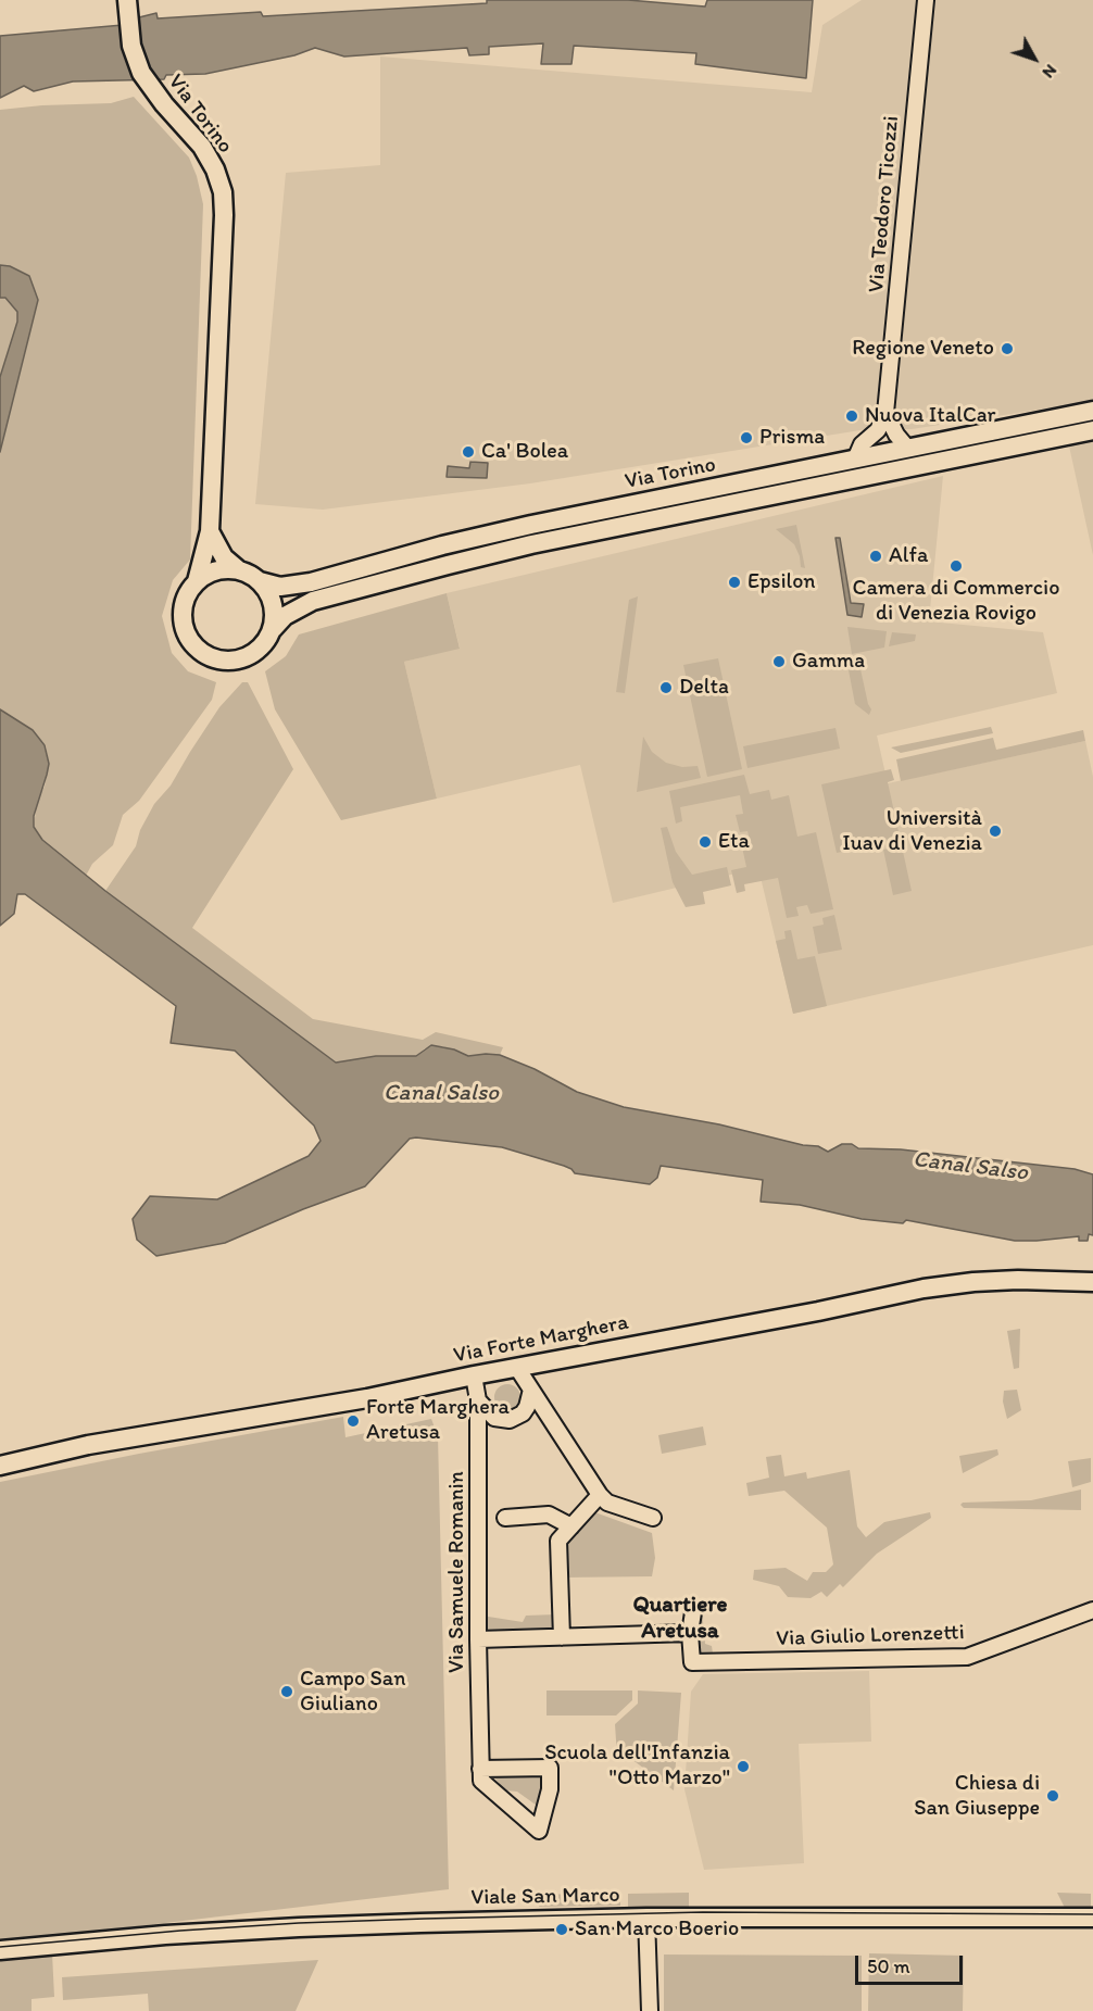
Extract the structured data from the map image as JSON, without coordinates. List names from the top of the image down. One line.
{"streets":{"street":["Via Torino","Via Teodoro Ticozzi","Via Forte Marghera","Via Samuele Romanin","Via Giulio Lorenzetti","Viale San Marco"]},"crossings":[["Via Torino","Via Teodoro Ticozzi"],["Via Forte Marghera","Via Samuele Romanin"]],"districts":["Quartiere Aretusa"],"water":["Canal Salso"],"places":["Regione Veneto","Nuova ItalCar","Prisma","Ca' Bolea","Alfa","Camera di Commercio di Venezia Rovigo","Epsilon","Gamma","Delta","Università Iuav di Venezia","Eta","Forte Marghera Aretusa","Campo San Giuliano","Scuola dell'Infanzia \"Otto Marzo\"","Chiesa di San Giuseppe","San Marco Boerio"],"scale_bar":"50 m","north":"bottom right"}
